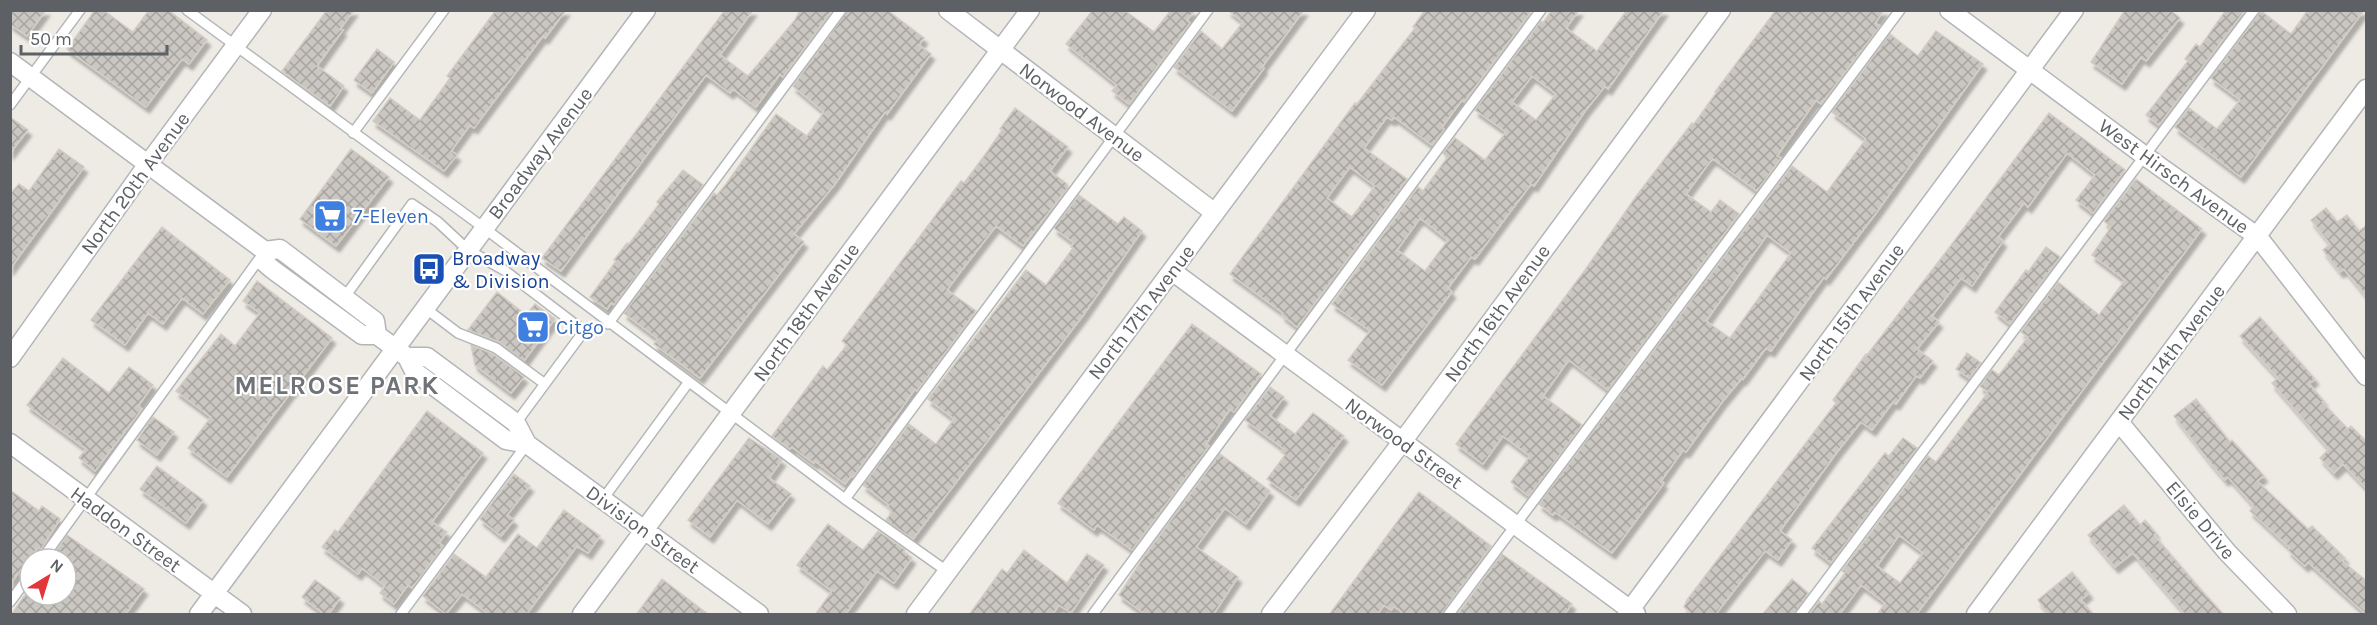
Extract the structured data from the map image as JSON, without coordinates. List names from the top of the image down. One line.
{"streets":{"street":["Norwood Avenue","Broadway Avenue","West Hirsch Avenue","North 20th Avenue","North 18th Avenue","North 17th Avenue","North 15th Avenue","North 16th Avenue","North 14th Avenue","Norwood Street","Elsie Drive","Haddon Street","Division Street"]},"crossings":[["Norwood Avenue","North 18th Avenue"],["Norwood Avenue","North 17th Avenue"],["Broadway Avenue","Haddon Street"],["Broadway Avenue","Division Street"],["West Hirsch Avenue","North 15th Avenue"],["West Hirsch Avenue","North 14th Avenue"],["North 20th Avenue","Division Street"],["North 18th Avenue","Division Street"],["North 17th Avenue","Norwood Street"],["North 15th Avenue","Norwood Street"],["North 16th Avenue","Norwood Street"],["North 14th Avenue","Elsie Drive"]],"districts":["MELROSE PARK"],"places":{"supermarket":["7-Eleven","Citgo"],"bus stop":["Broadway & Division"]},"scale_bar":"50 m","north":"top right"}
